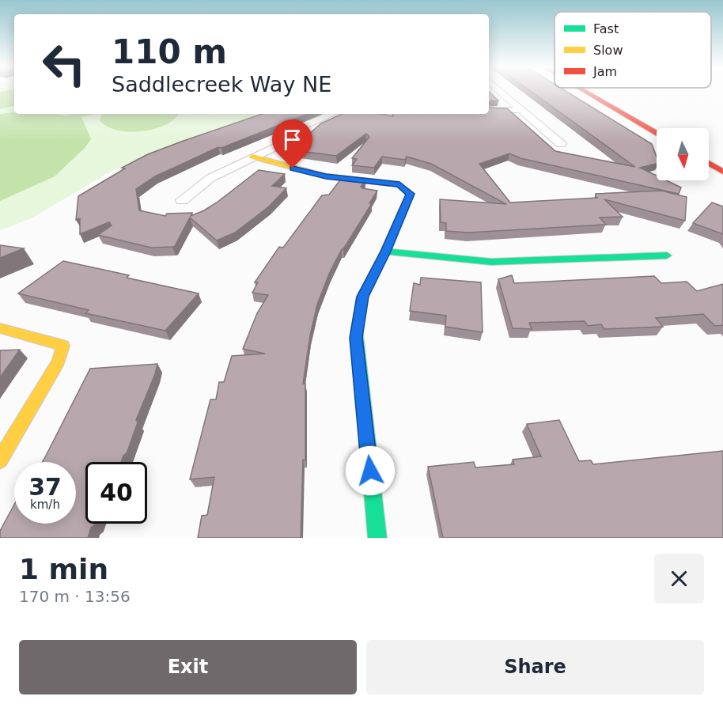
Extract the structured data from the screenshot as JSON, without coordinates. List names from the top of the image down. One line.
{"legend":["Fast","Slow","Jam"],"north":"bottom","page":{"turn":["110 m","Saddlecreek Way NE"],"speed":"37 km/h","limit":"40","heading":["1 min","170 m · 13:56"],"buttons":["Exit","Share"]}}
